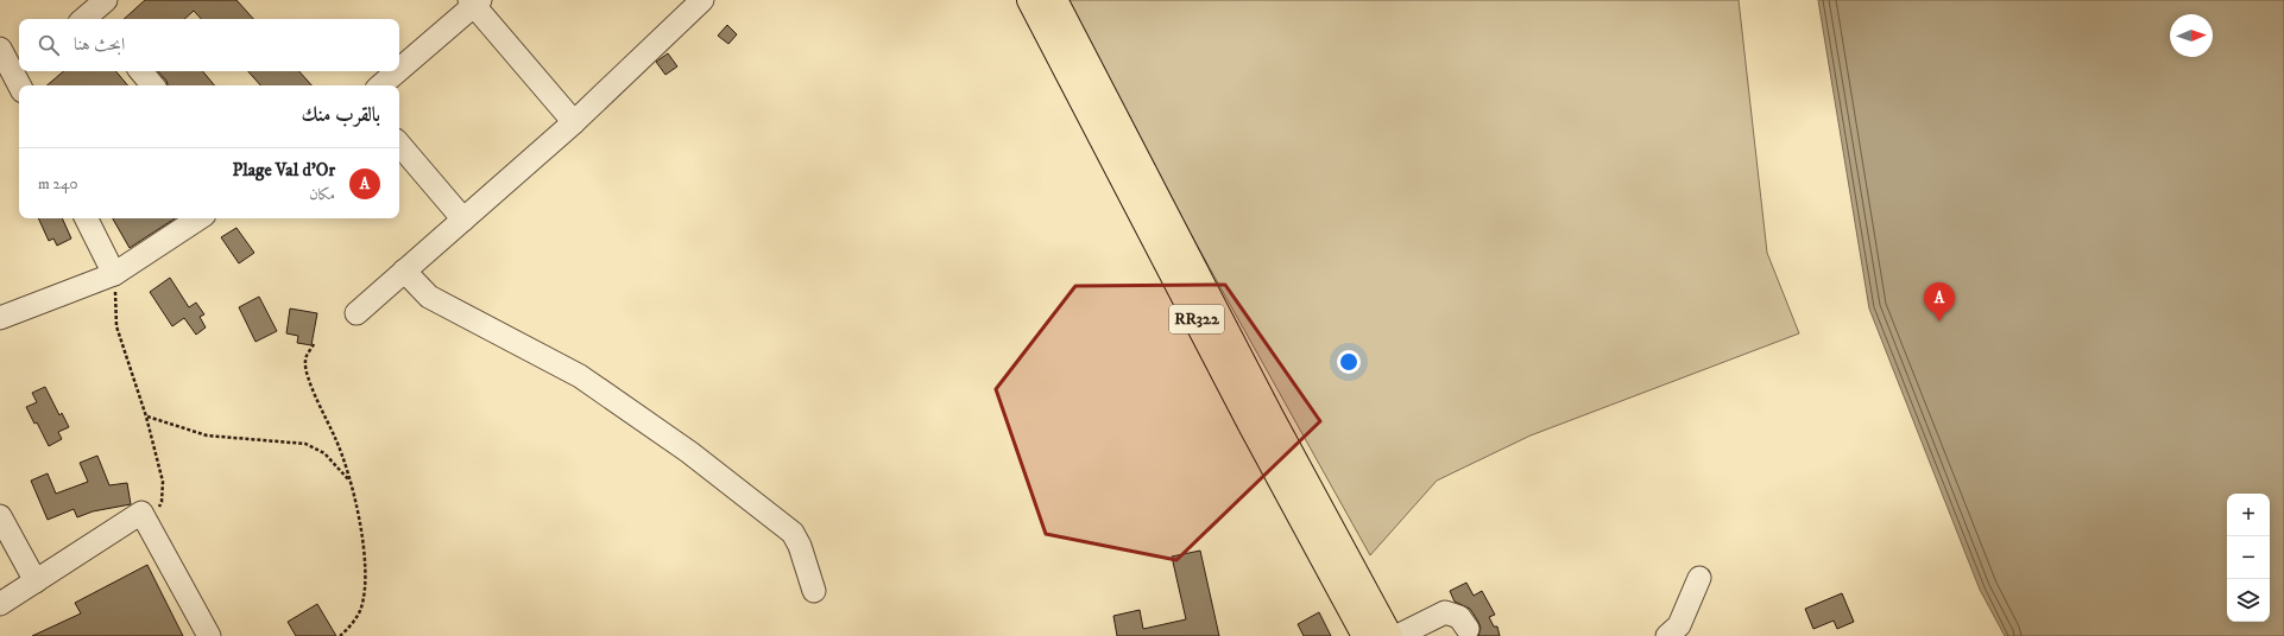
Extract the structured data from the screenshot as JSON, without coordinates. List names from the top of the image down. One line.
{"streets":{"main road":["RR322"]},"north":"right","page":{"search":"ابحث هنا","heading":"بالقرب منك","list":[{"mark":"A","name":"Plage Val d'Or","note":"مكان","value":"240 m"}],"pins":"A","map_buttons":["+","−"]}}
